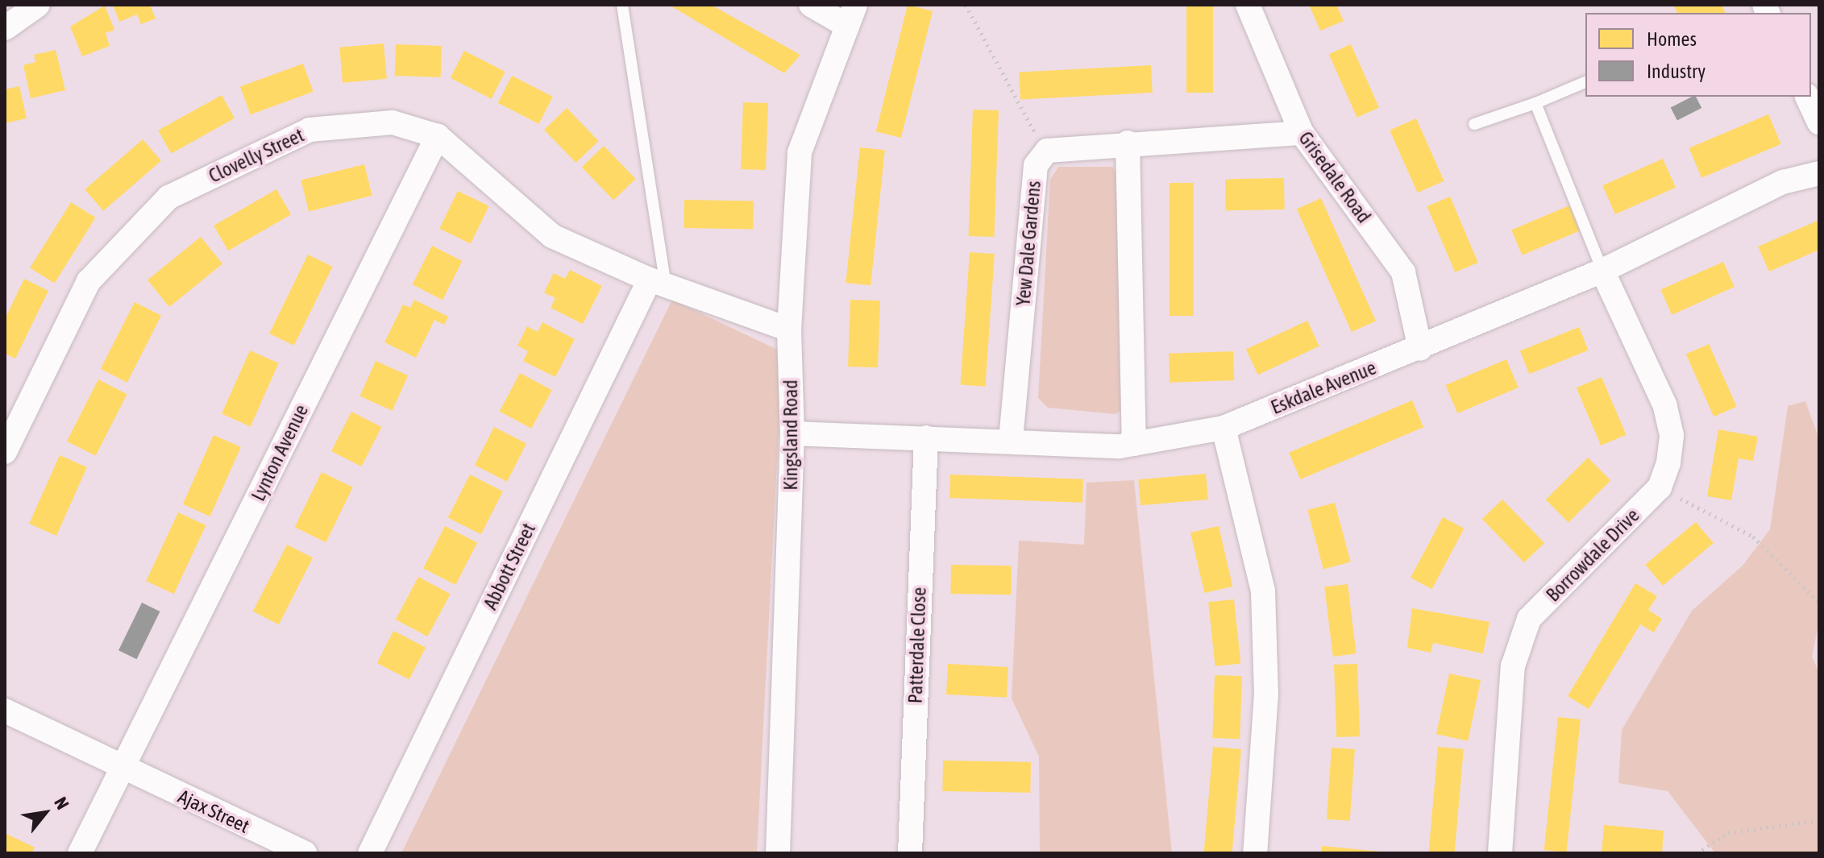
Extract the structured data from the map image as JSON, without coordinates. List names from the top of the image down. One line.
{"streets":{"street":["Clovelly Street","Grisedale Road","Yew Dale Gardens","Eskdale Avenue","Kingsland Road","Lynton Avenue","Borrowdale Drive","Abbott Street","Patterdale Close","Ajax Street"]},"crossings":[["Clovelly Street","Kingsland Road"],["Clovelly Street","Lynton Avenue"],["Clovelly Street","Abbott Street"],["Grisedale Road","Eskdale Avenue"],["Yew Dale Gardens","Eskdale Avenue"],["Eskdale Avenue","Kingsland Road"],["Eskdale Avenue","Patterdale Close"],["Lynton Avenue","Ajax Street"]],"legend":["Homes","Industry"],"north":"top right"}
